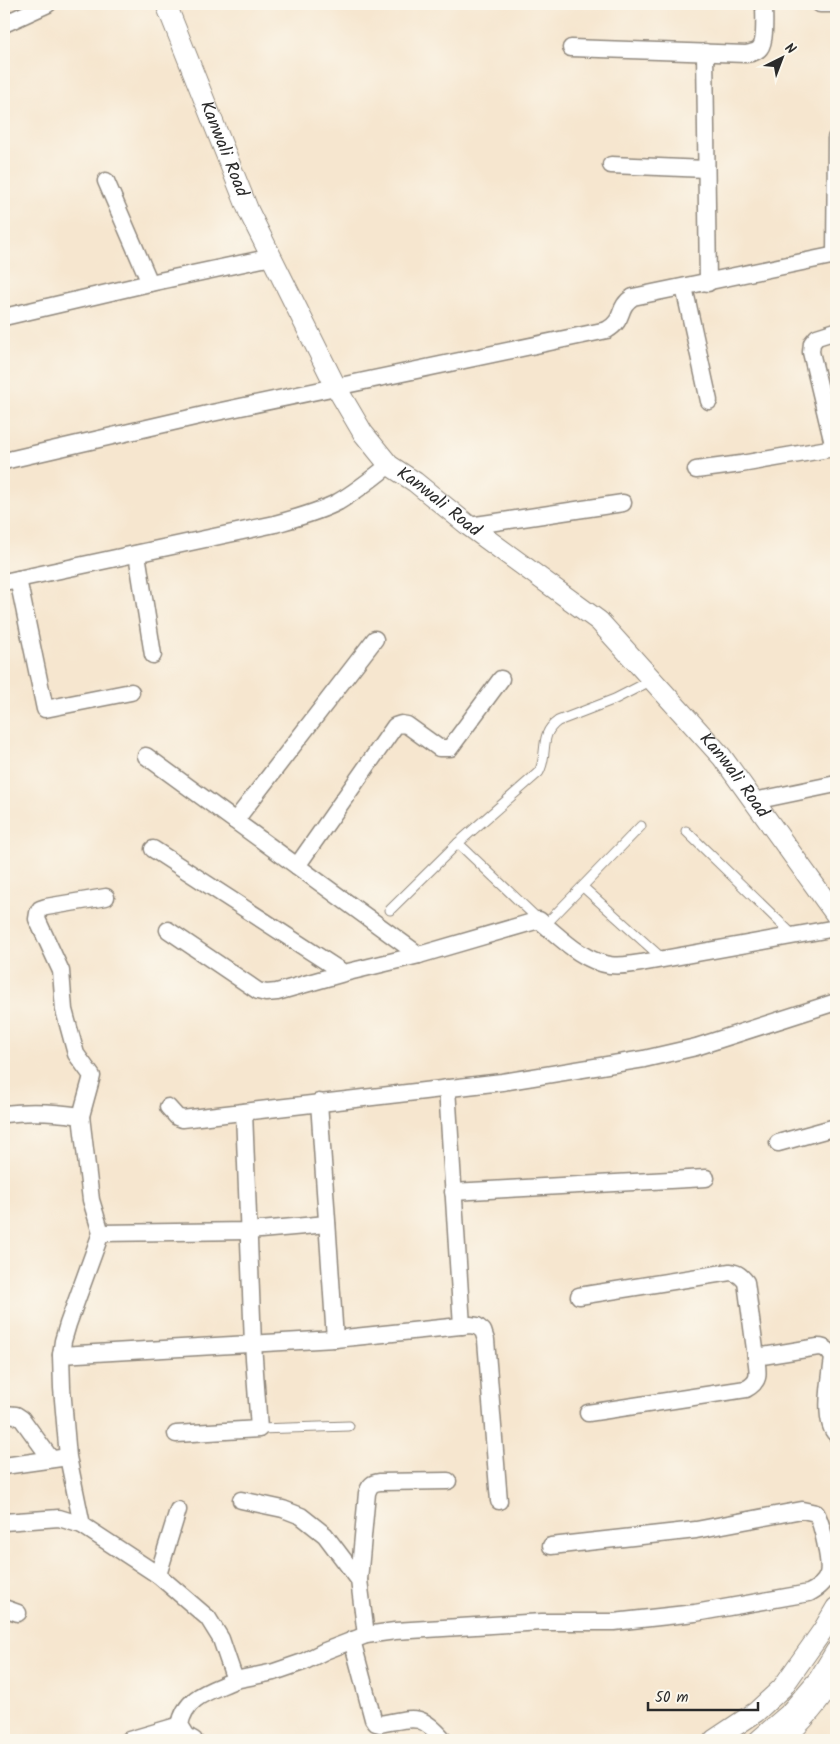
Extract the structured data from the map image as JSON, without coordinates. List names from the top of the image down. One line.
{"streets":{"street":["Kanwali Road"]},"scale_bar":"50 m","north":"top right"}
